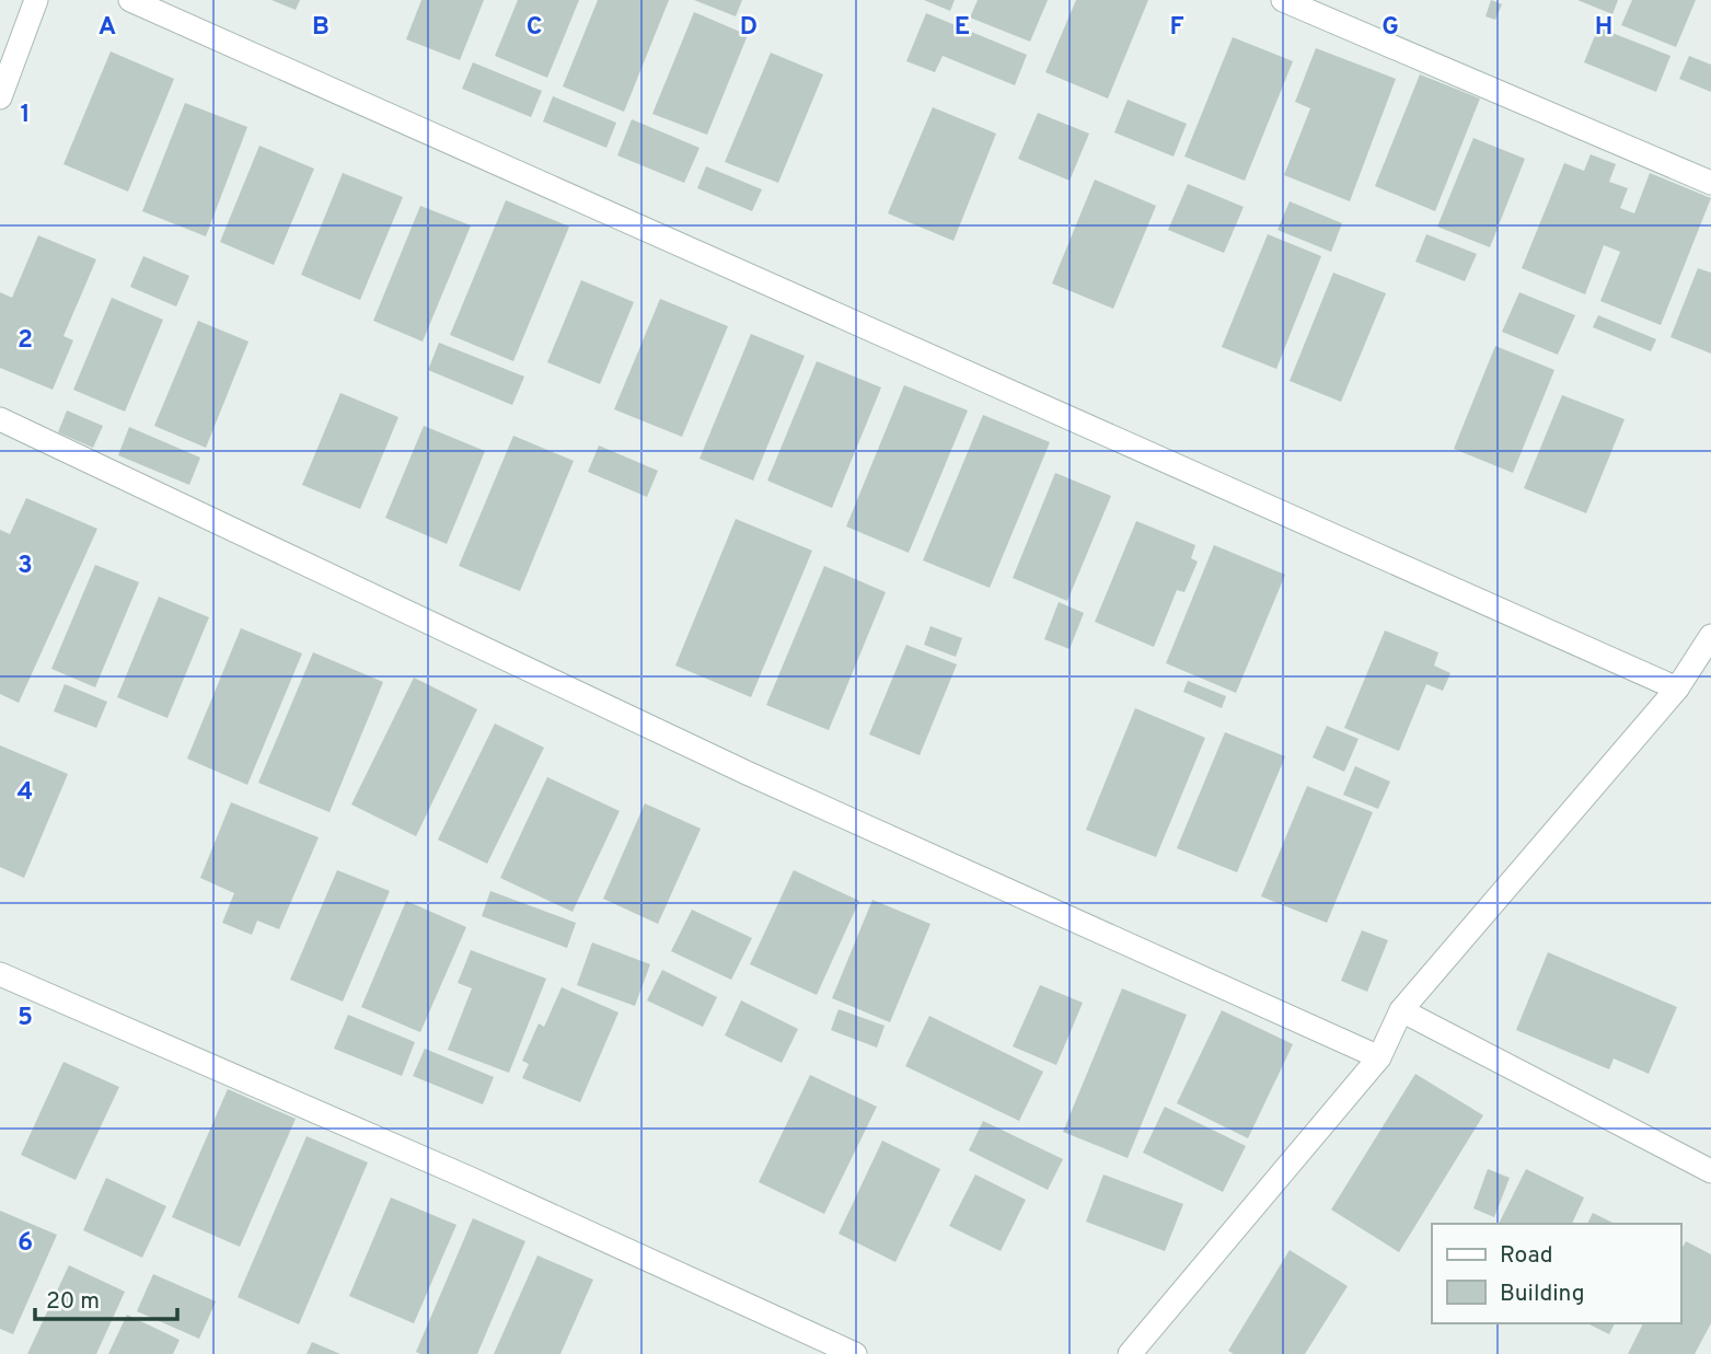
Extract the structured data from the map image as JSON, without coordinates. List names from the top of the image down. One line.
{"legend":["Road","Building"],"scale_bar":"20 m","grid":{"columns":["A","B","C","D","E","F","G","H"],"rows":["1","2","3","4","5","6"]}}
